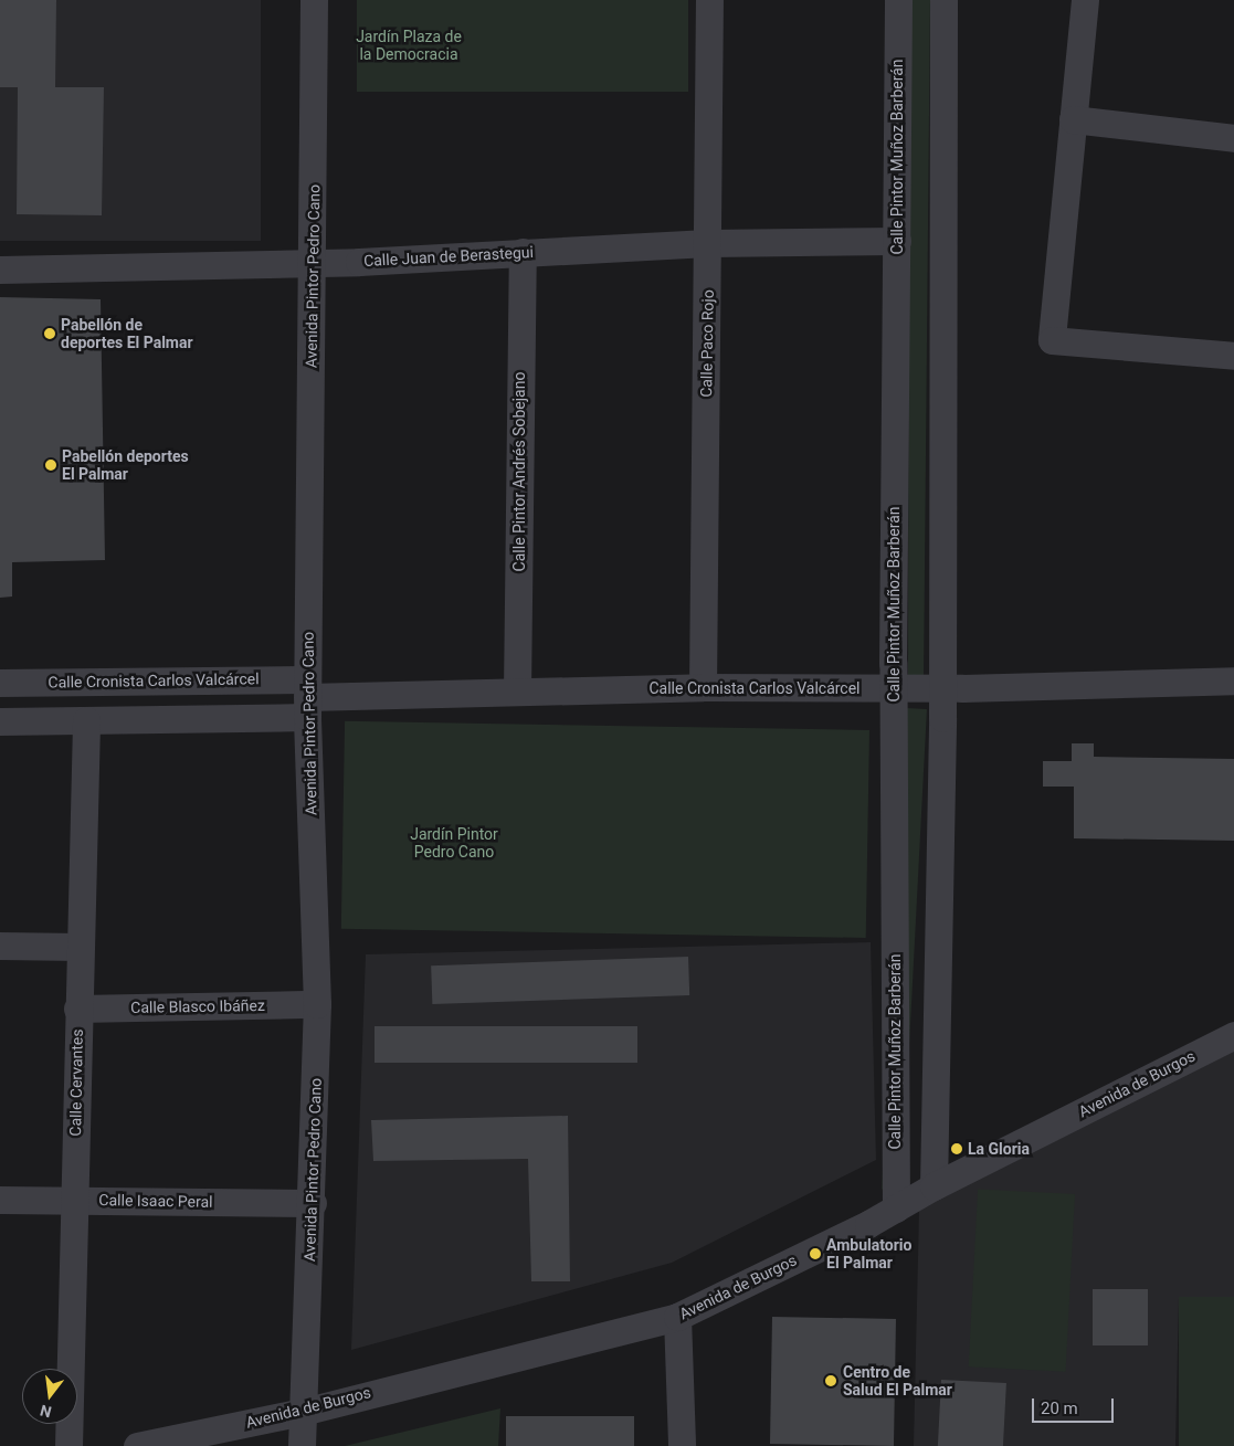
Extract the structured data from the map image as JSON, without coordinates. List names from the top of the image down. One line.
{"streets":{"street":["Calle Pintor Muñoz Barberán","Calle Juan de Berastegui","Avenida Pintor Pedro Cano","Calle Paco Rojo","Calle Pintor Andrés Sobejano","Calle Cronista Carlos Valcárcel","Calle Blasco Ibáñez","Calle Cervantes","Avenida de Burgos","Calle Isaac Peral"]},"crossings":[["Calle Pintor Muñoz Barberán","Calle Juan de Berastegui"],["Calle Pintor Muñoz Barberán","Calle Cronista Carlos Valcárcel"],["Calle Pintor Muñoz Barberán","Avenida de Burgos"],["Calle Juan de Berastegui","Avenida Pintor Pedro Cano"],["Calle Juan de Berastegui","Calle Paco Rojo"],["Calle Juan de Berastegui","Calle Pintor Andrés Sobejano"],["Avenida Pintor Pedro Cano","Calle Cronista Carlos Valcárcel"],["Avenida Pintor Pedro Cano","Calle Blasco Ibáñez"],["Avenida Pintor Pedro Cano","Avenida de Burgos"],["Avenida Pintor Pedro Cano","Calle Isaac Peral"],["Calle Paco Rojo","Calle Cronista Carlos Valcárcel"],["Calle Pintor Andrés Sobejano","Calle Cronista Carlos Valcárcel"],["Calle Cronista Carlos Valcárcel","Calle Cervantes"],["Calle Blasco Ibáñez","Calle Cervantes"],["Calle Cervantes","Calle Isaac Peral"]],"parks":["Jardín Plaza de la Democracia","Jardín Pintor Pedro Cano"],"places":["Pabellón de deportes El Palmar","Pabellón deportes El Palmar","La Gloria","Ambulatorio El Palmar","Centro de Salud El Palmar"],"scale_bar":"20 m","north":"bottom"}
